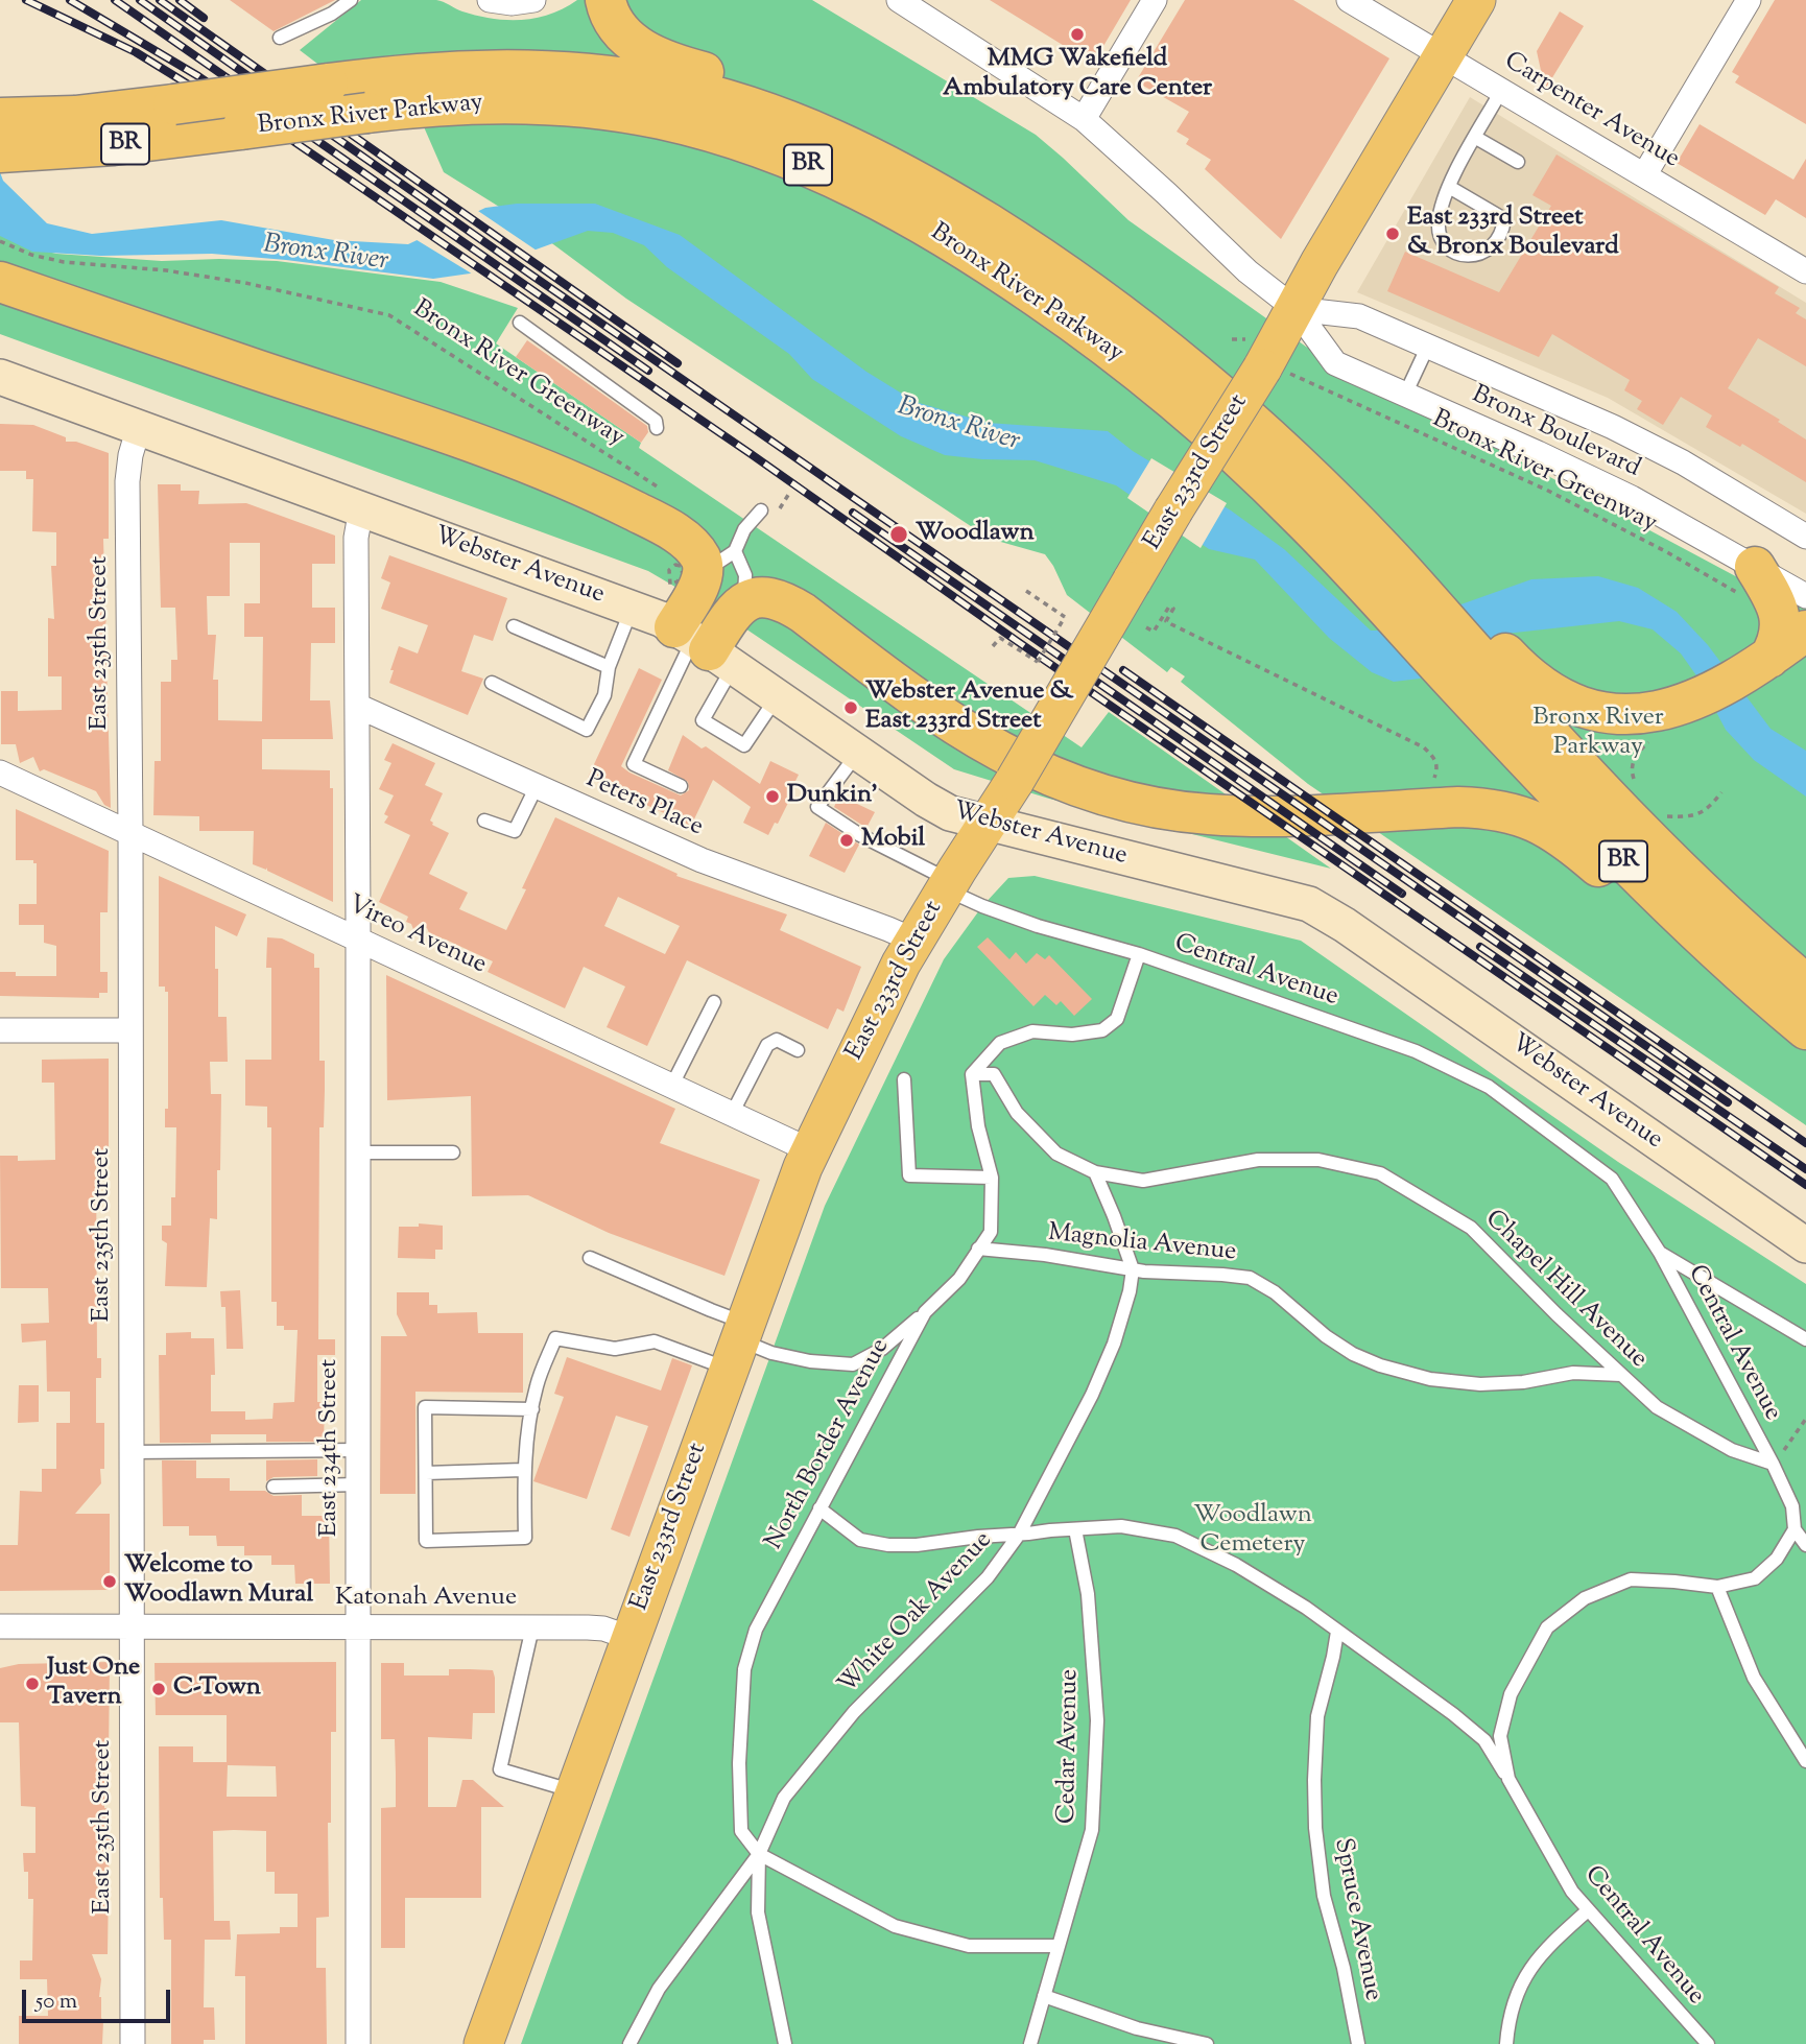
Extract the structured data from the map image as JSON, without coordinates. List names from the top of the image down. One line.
{"streets":{"highway":["Bronx River Parkway","BR"],"main road":["East 233rd Street","Webster Avenue"],"street":["Carpenter Avenue","Bronx Boulevard","East 235th Street","Peters Place","Vireo Avenue","East 234th Street","Katonah Avenue"],"lane":["Central Avenue","Magnolia Avenue","Chapel Hill Avenue","North Border Avenue","White Oak Avenue","Cedar Avenue","Spruce Avenue"],"path":["Bronx River Greenway"]},"crossings":[["Carpenter Avenue","East 233rd Street"],["Bronx River Greenway","Bronx Boulevard"],["Bronx River Greenway","East 233rd Street"],["Bronx Boulevard","East 233rd Street"],["East 233rd Street","Webster Avenue"],["East 233rd Street","Peters Place"],["East 233rd Street","Vireo Avenue"],["East 233rd Street","Central Avenue"],["East 233rd Street","Katonah Avenue"],["Webster Avenue","East 235th Street"],["Webster Avenue","Central Avenue"],["Webster Avenue","East 234th Street"],["East 235th Street","Vireo Avenue"],["East 235th Street","Katonah Avenue"],["Peters Place","East 234th Street"],["Vireo Avenue","East 234th Street"],["Central Avenue","Chapel Hill Avenue"],["Magnolia Avenue","Chapel Hill Avenue"],["Magnolia Avenue","North Border Avenue"],["Magnolia Avenue","White Oak Avenue"],["Chapel Hill Avenue","North Border Avenue"],["North Border Avenue","White Oak Avenue"],["East 234th Street","Katonah Avenue"]],"water":["Bronx River"],"parks":["Bronx River Parkway","Woodlawn Cemetery"],"places":["MMG Wakefield Ambulatory Care Center","East 233rd Street & Bronx Boulevard","Woodlawn","Webster Avenue & East 233rd Street","Dunkin'","Mobil","Welcome to Woodlawn Mural","Just One Tavern","C-Town"],"scale_bar":"50 m"}
